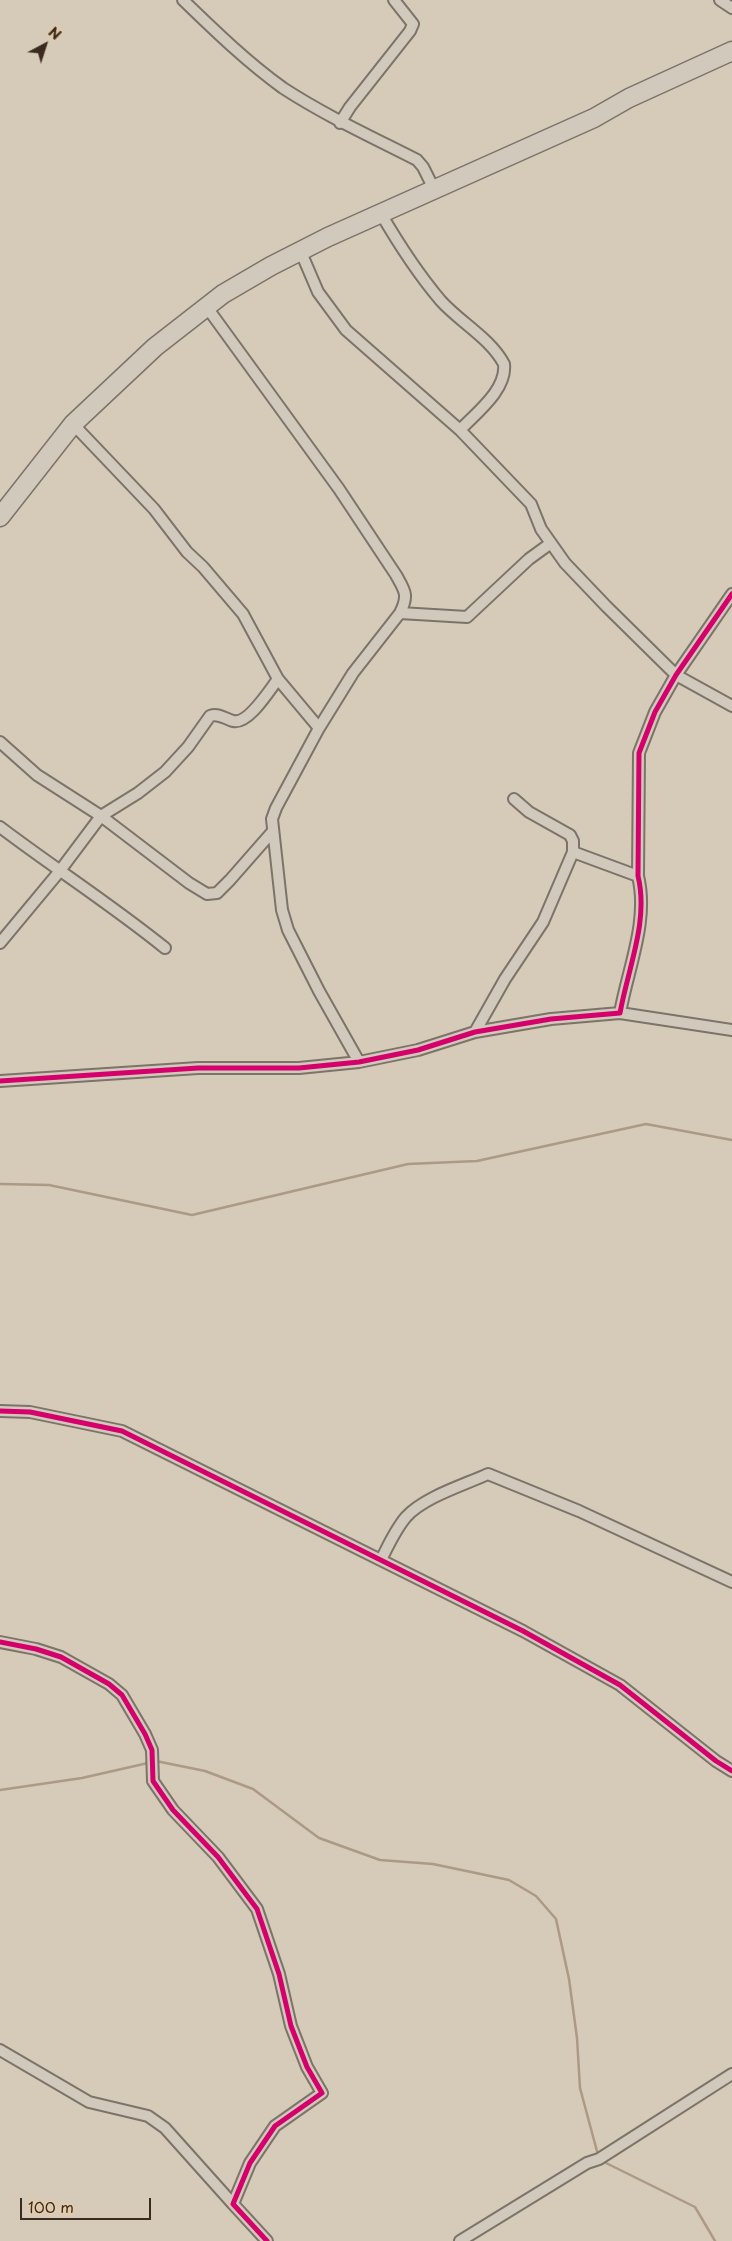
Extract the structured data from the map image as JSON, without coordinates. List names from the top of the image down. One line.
{"scale_bar":"100 m","north":"top right"}
